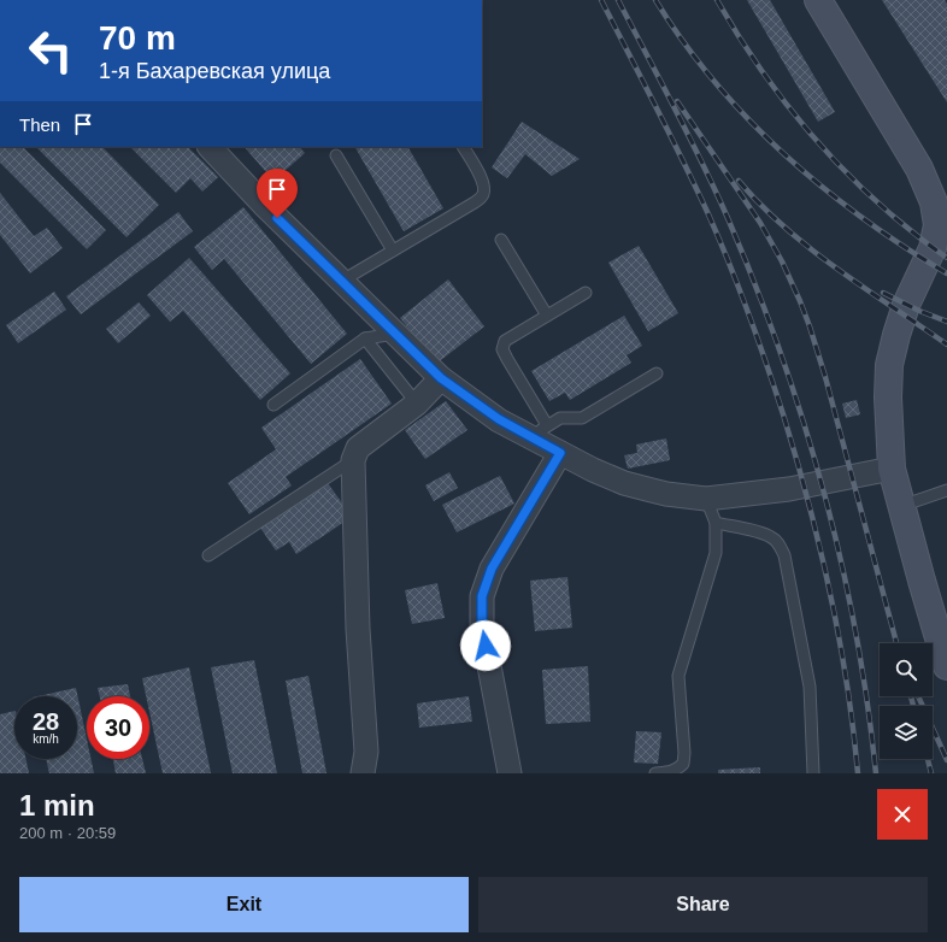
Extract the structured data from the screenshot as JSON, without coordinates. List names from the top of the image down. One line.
{"page":{"turn":["70 m","1-я Бахаревская улица"],"then":"Then","speed":"28 km/h","limit":"30","heading":["1 min","200 m · 20:59"],"buttons":["Exit","Share"]}}
